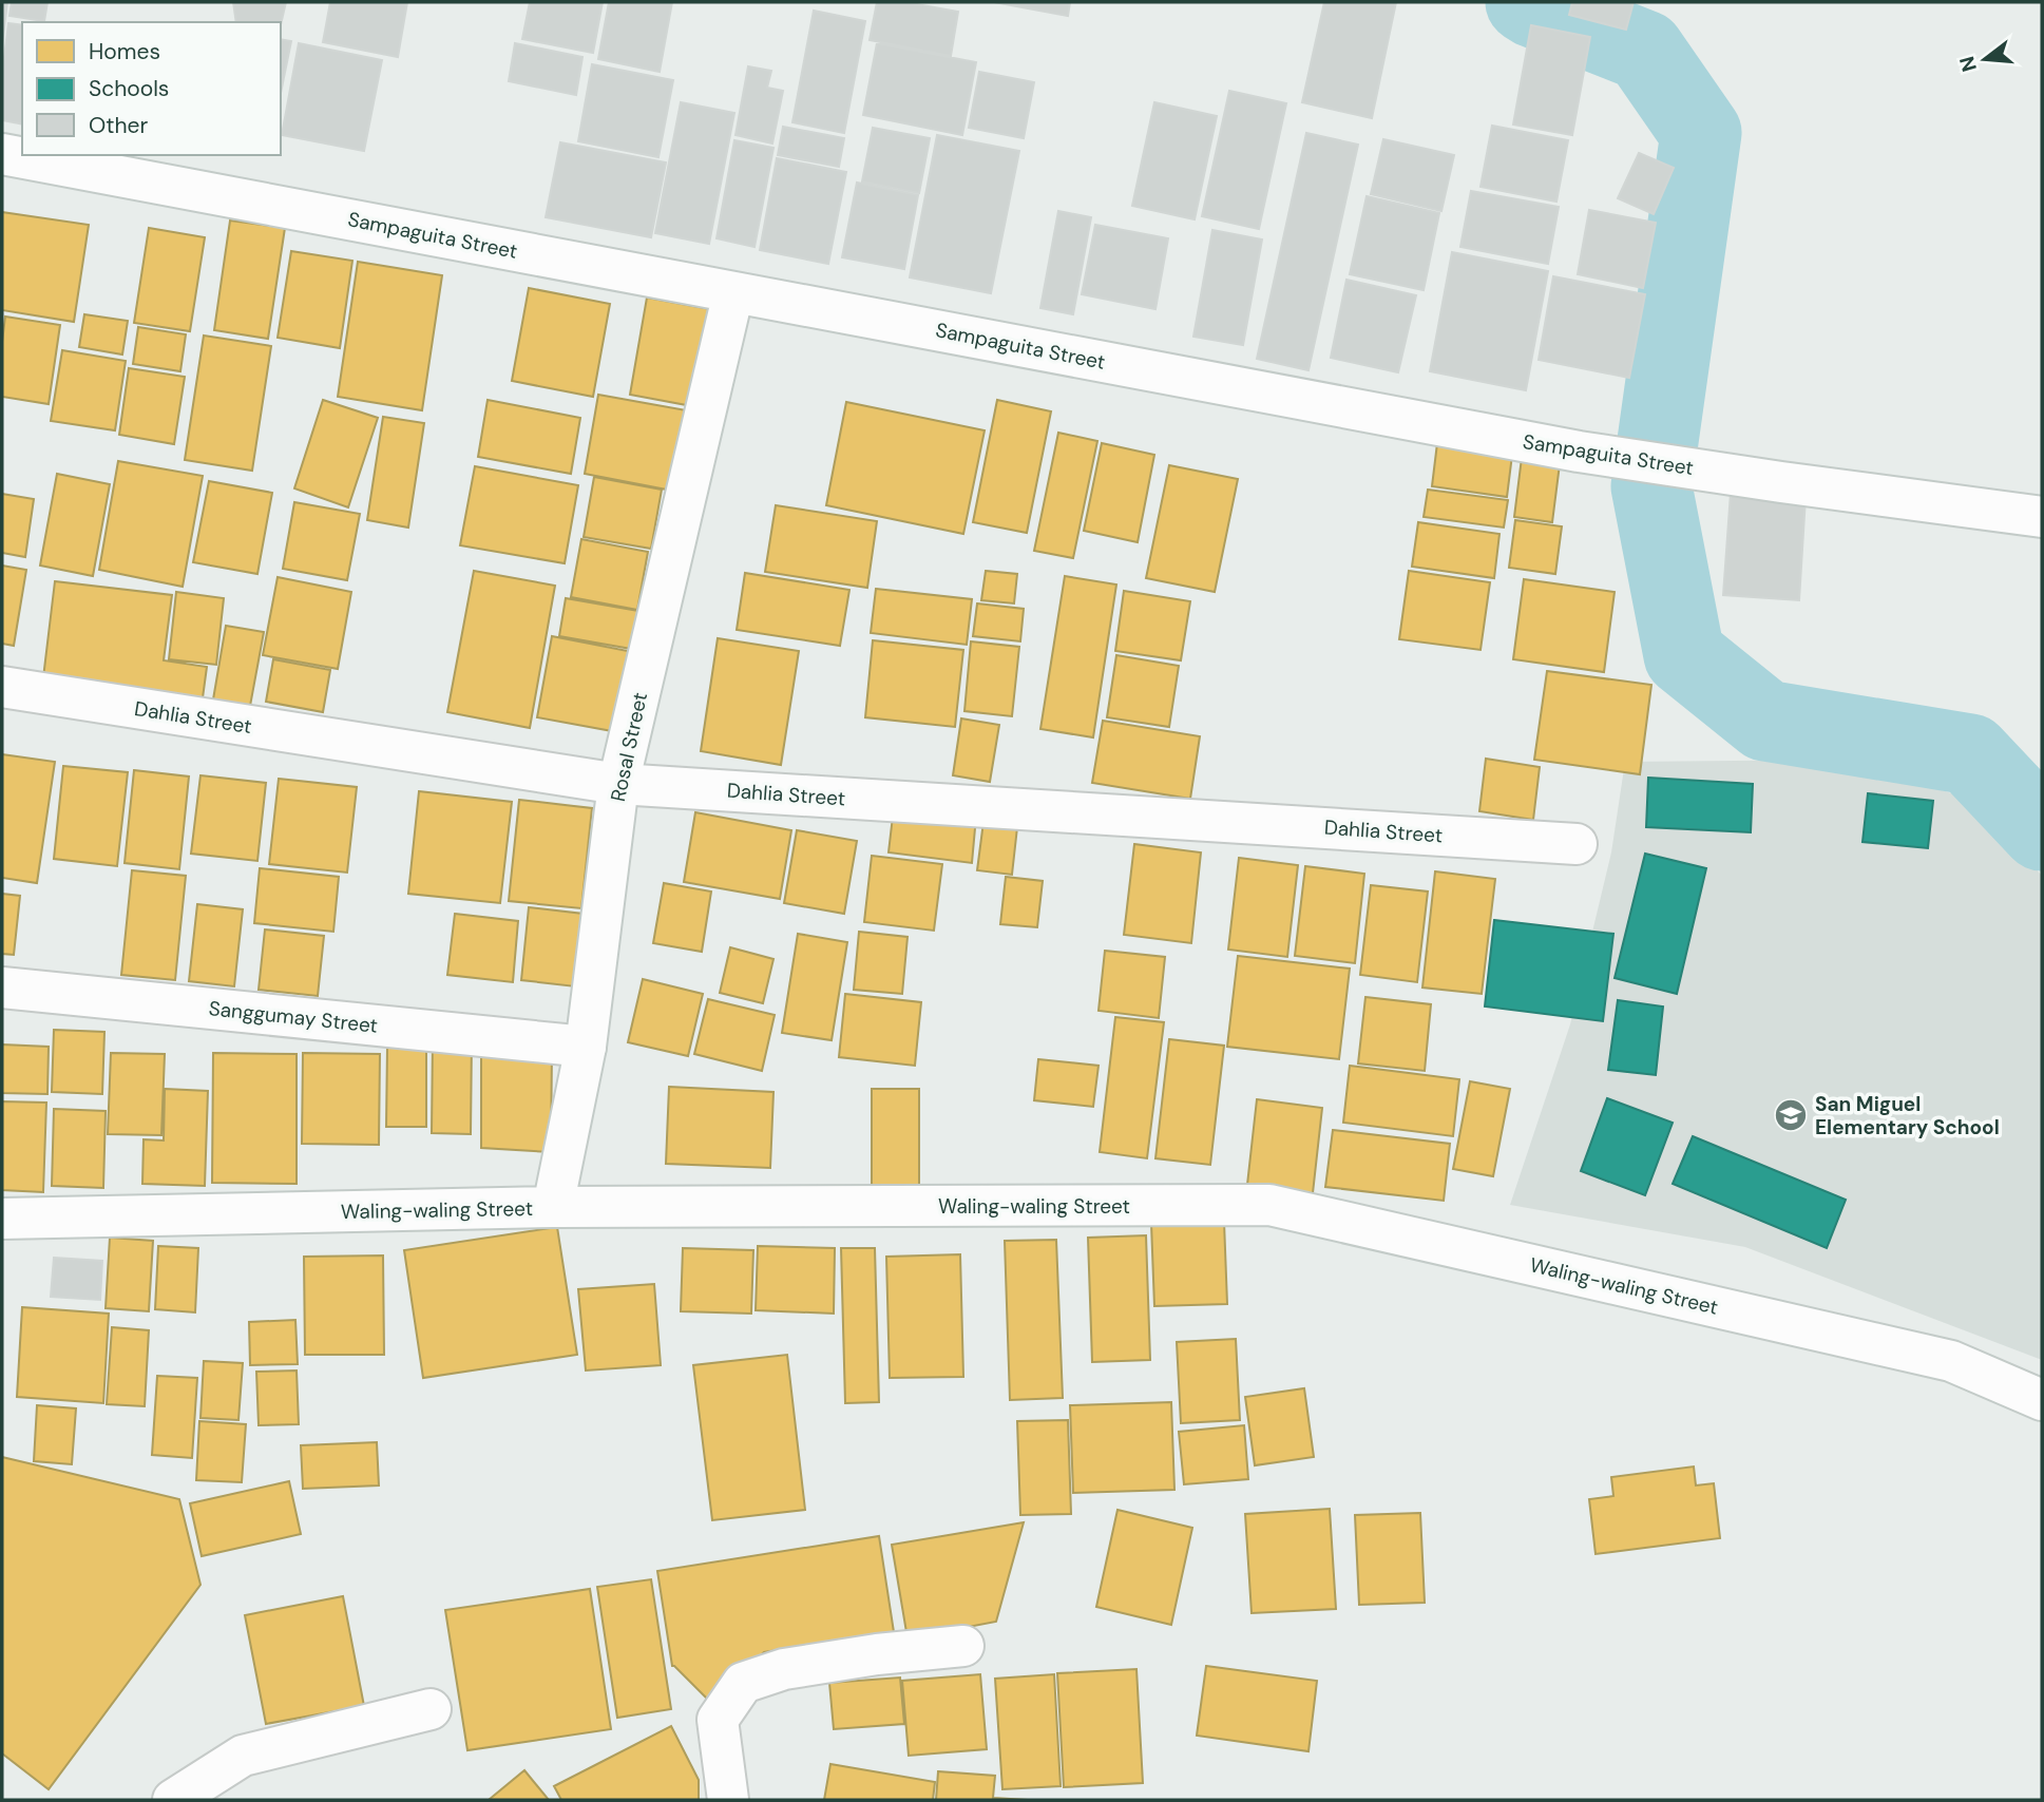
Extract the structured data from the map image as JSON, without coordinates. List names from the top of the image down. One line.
{"streets":{"street":["Sampaguita Street","Dahlia Street","Rosal Street","Sanggumay Street","Waling-waling Street"]},"crossings":[["Sampaguita Street","Rosal Street"],["Dahlia Street","Rosal Street"],["Rosal Street","Sanggumay Street"],["Rosal Street","Waling-waling Street"]],"places":{"school or university":["San Miguel Elementary School"]},"legend":["Homes","Schools","Other"],"north":"left"}
